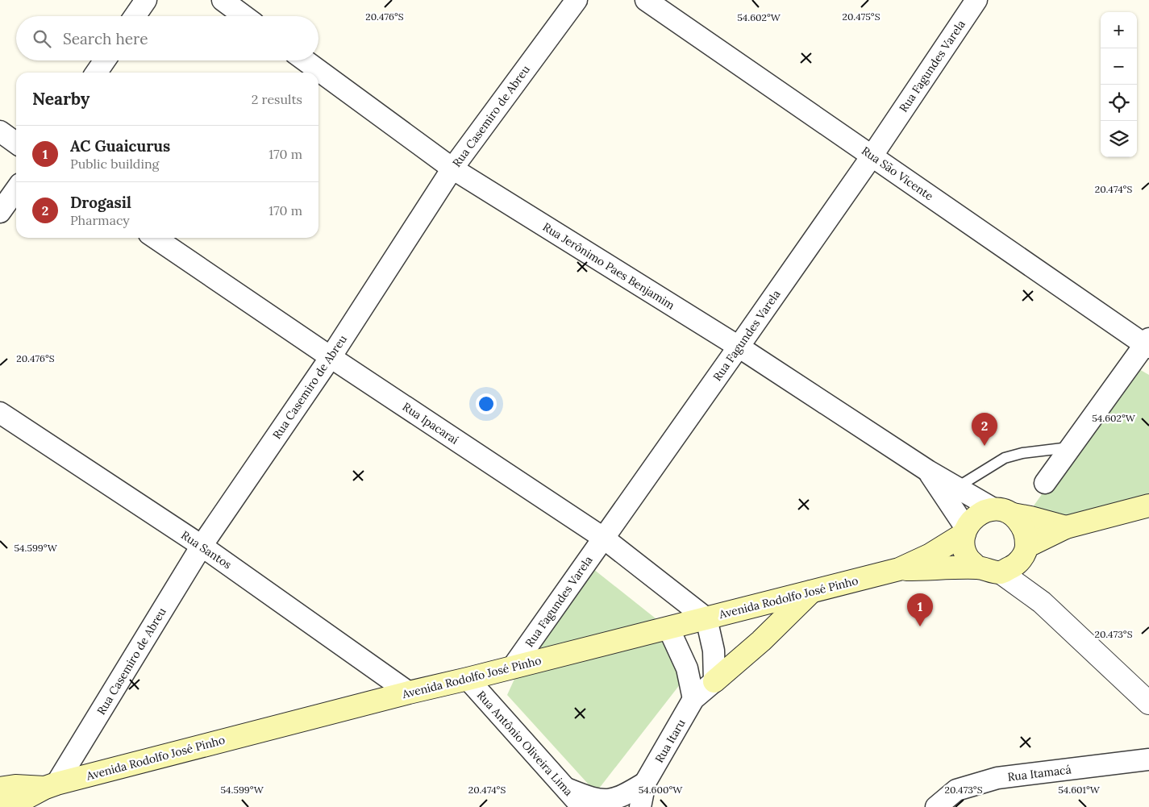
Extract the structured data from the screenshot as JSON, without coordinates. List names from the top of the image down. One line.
{"streets":{"main road":["Avenida Rodolfo José Pinho"],"street":["Rua Fagundes Varela","Rua Casemiro de Abreu","Rua São Vicente","Rua Jerônimo Paes Benjamim","Rua Ipacaraí","Rua Santos","Rua Itaru","Rua Antônio Oliveira Lima","Rua Itamacá"]},"crossings":[["Rua Fagundes Varela","Rua São Vicente"],["Rua Fagundes Varela","Rua Jerônimo Paes Benjamim"],["Rua Fagundes Varela","Rua Ipacaraí"],["Rua Fagundes Varela","Avenida Rodolfo José Pinho"],["Rua Casemiro de Abreu","Rua Jerônimo Paes Benjamim"],["Rua Casemiro de Abreu","Rua Ipacaraí"],["Rua Casemiro de Abreu","Rua Santos"],["Rua Casemiro de Abreu","Avenida Rodolfo José Pinho"],["Rua Jerônimo Paes Benjamim","Avenida Rodolfo José Pinho"],["Rua Ipacaraí","Avenida Rodolfo José Pinho"],["Rua Santos","Avenida Rodolfo José Pinho"],["Avenida Rodolfo José Pinho","Rua Antônio Oliveira Lima"],["Rua Itaru","Rua Antônio Oliveira Lima"]],"page":{"map_buttons":["+","−"],"search":"Search here","heading":["Nearby","2 results"],"list":[{"mark":"1","name":"AC Guaicurus","note":"Public building","value":"170 m"},{"mark":"2","name":"Drogasil","note":"Pharmacy","value":"170 m"}],"pins":["2","1"]},"coordinates":["20.476°S","20.475°S","54.602°W","20.474°S","54.599°W","20.473°S","54.600°W","54.601°W"]}
